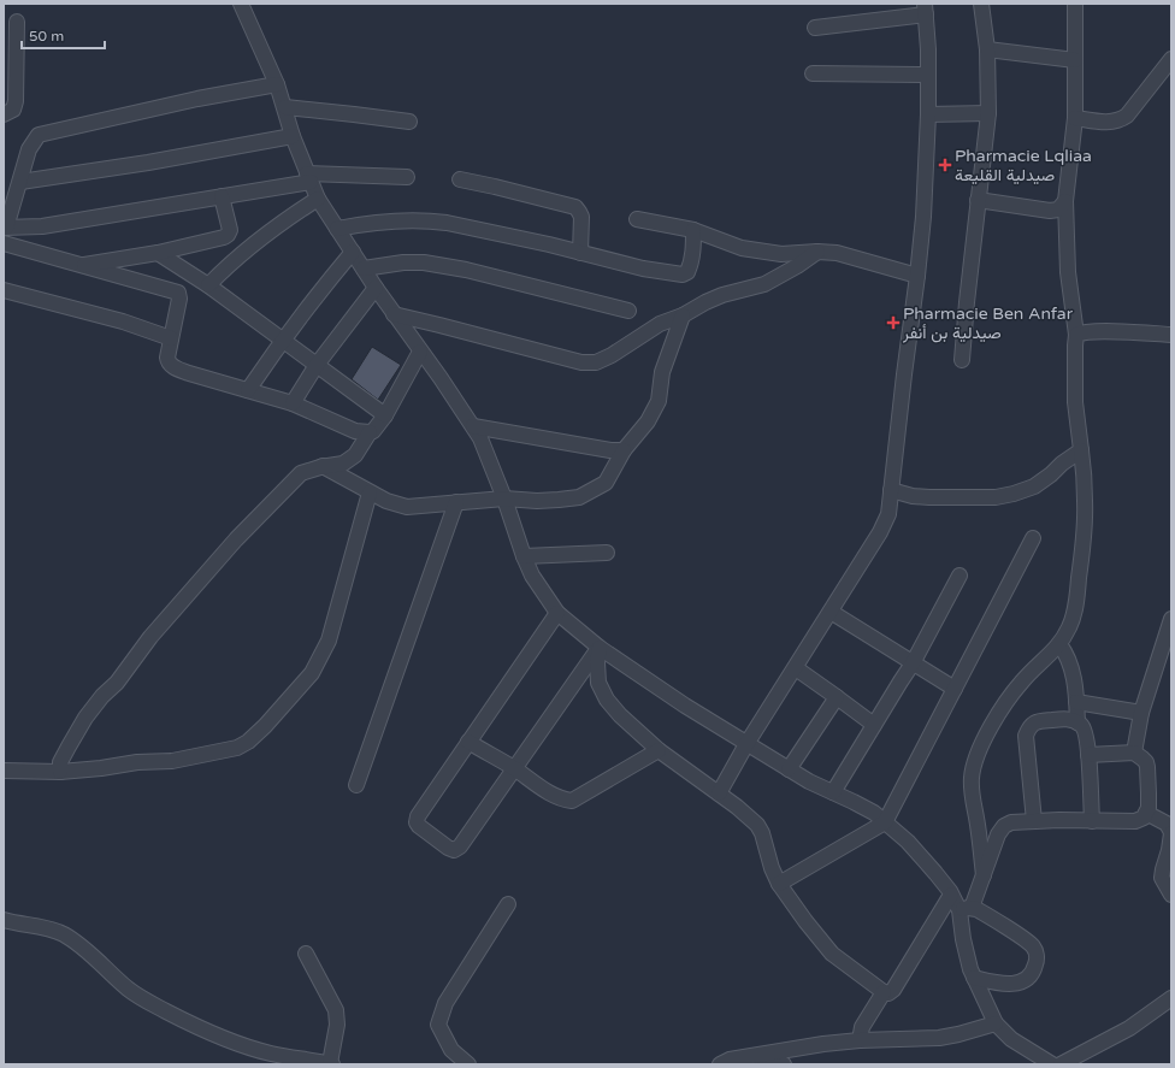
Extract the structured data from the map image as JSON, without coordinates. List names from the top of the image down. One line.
{"places":{"health":["Pharmacie Lqliaa صيدلية القليعة","Pharmacie Ben Anfar صيدلية بن أنفر"]},"scale_bar":"50 m"}
